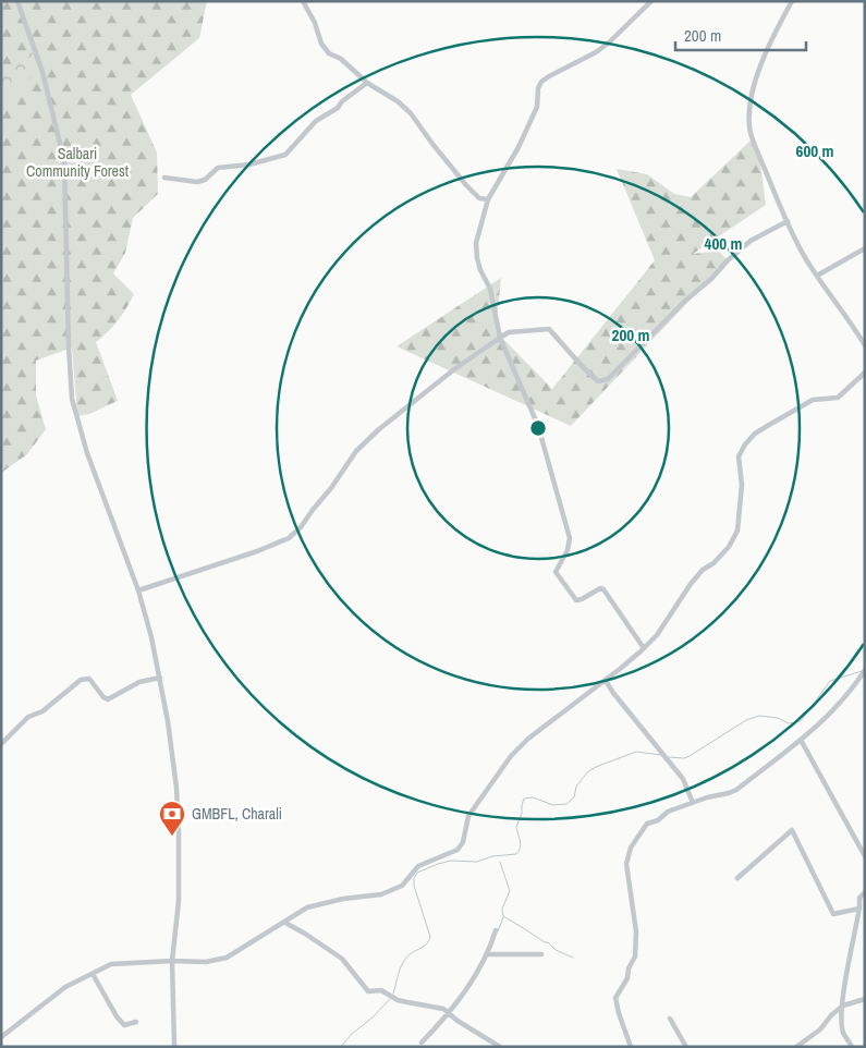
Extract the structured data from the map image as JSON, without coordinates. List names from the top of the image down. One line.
{"parks":["Salbari Community Forest"],"places":{"bank":["GMBFL, Charali"]},"scale_bar":"200 m","rings":["600 m","400 m","200 m"]}
